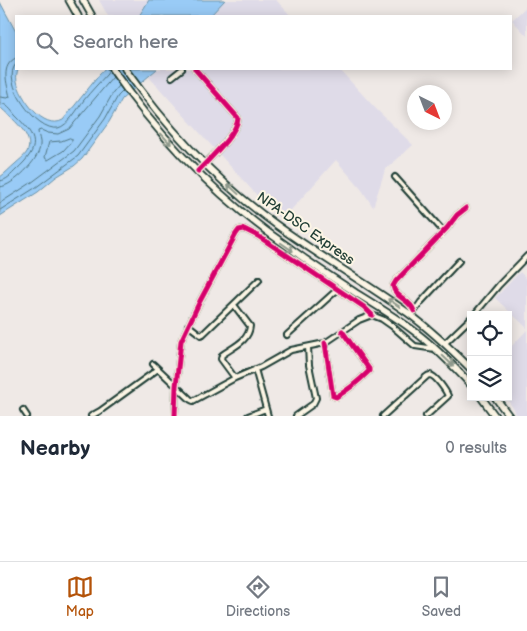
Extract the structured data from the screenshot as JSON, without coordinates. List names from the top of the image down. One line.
{"streets":{"main road":["NPA-DSC Express"]},"north":"bottom right","page":{"search":"Search here","heading":["Nearby","0 results"],"nav":["Map","Directions","Saved"]}}
